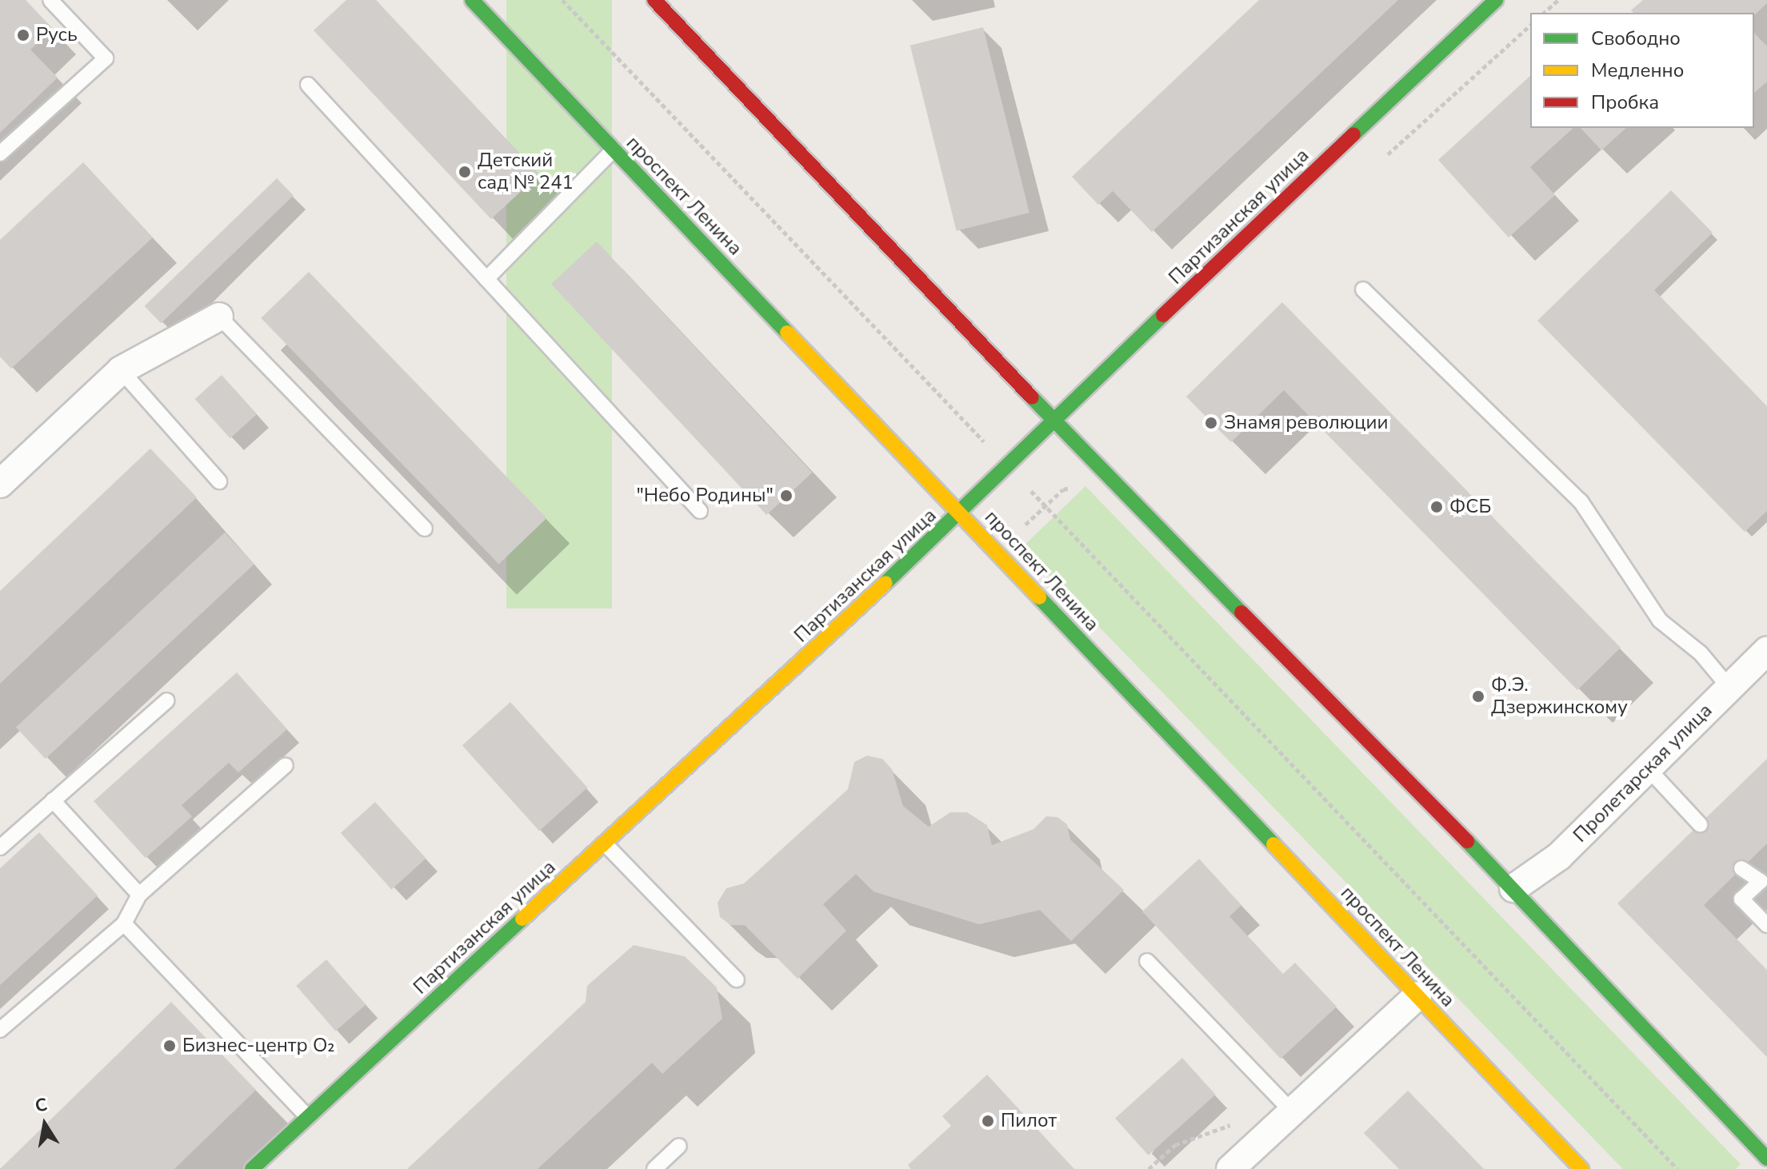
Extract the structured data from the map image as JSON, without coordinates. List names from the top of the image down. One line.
{"streets":{"main road":["проспект Ленина","Партизанская улица"],"street":["Пролетарская улица"]},"crossings":[["проспект Ленина","Партизанская улица"]],"places":["Русь","Детский сад № 241","Знамя революции","\"Небо Родины\"","ФСБ","Ф.Э. Дзержинскому","Бизнес-центр O₂","Пилот"],"legend":["Свободно","Медленно","Пробка"],"north":"top"}
